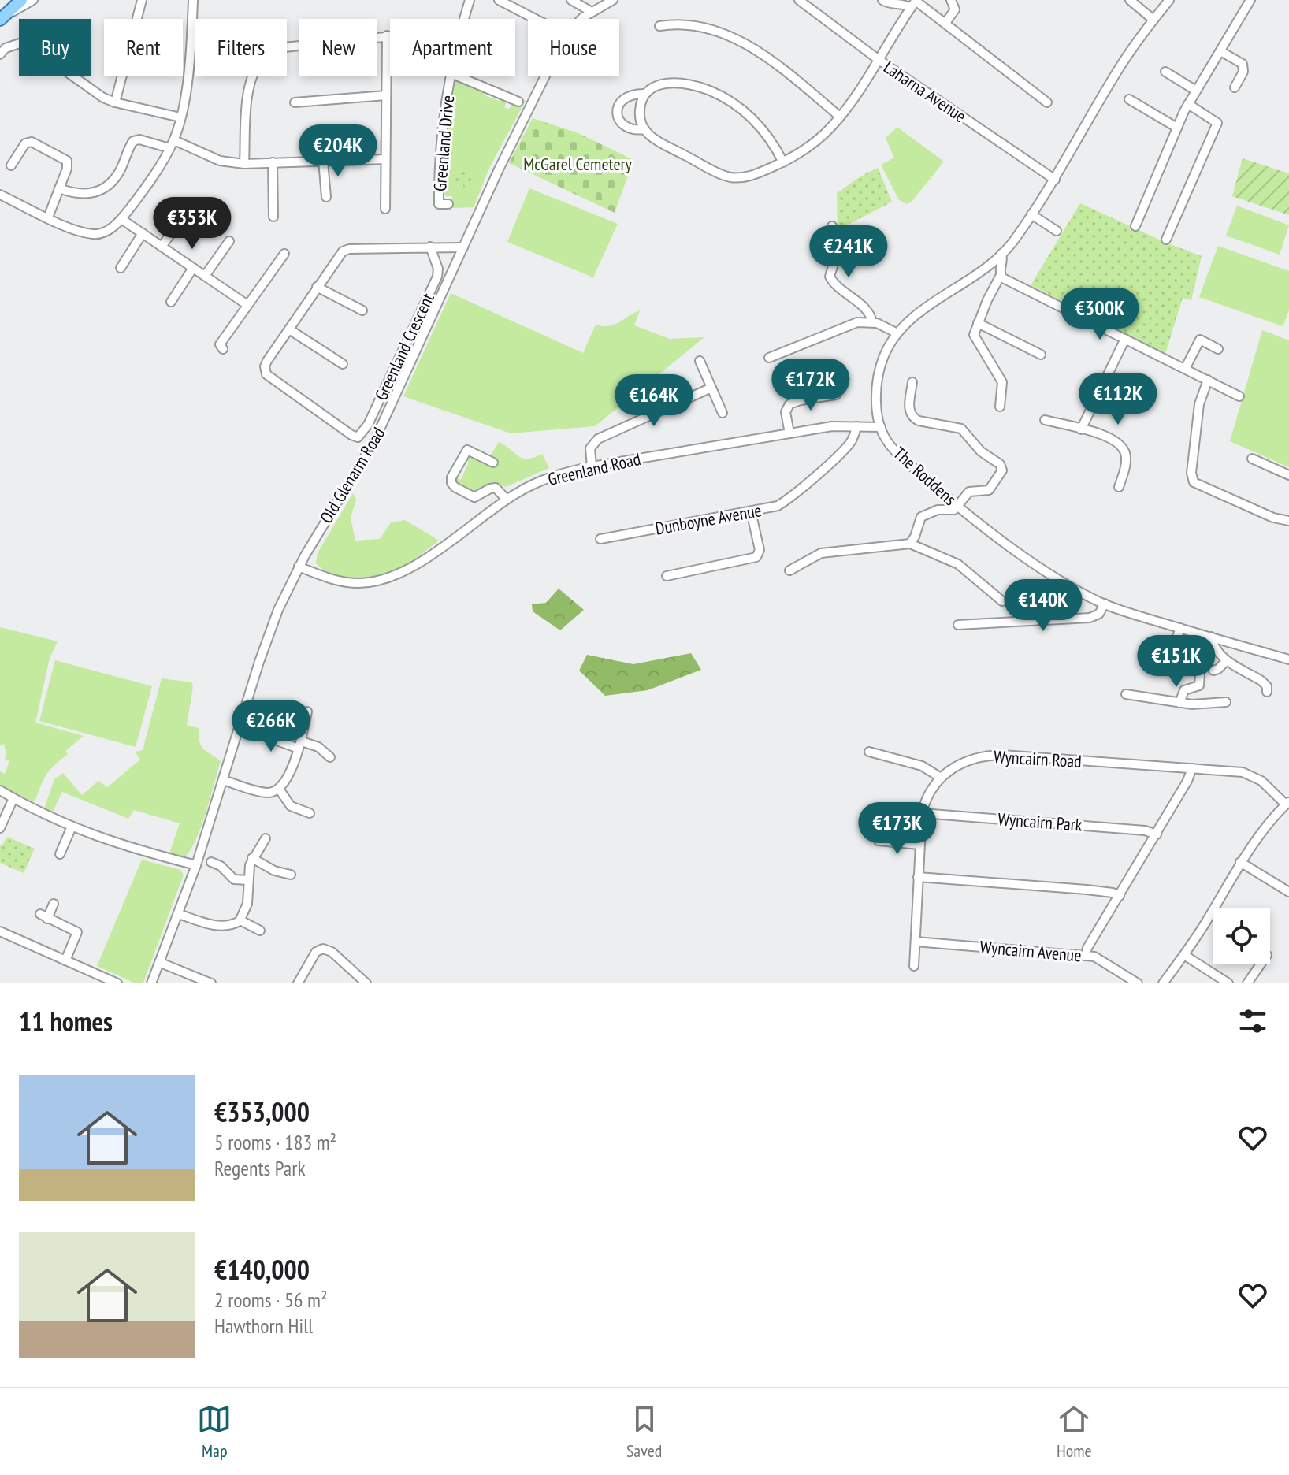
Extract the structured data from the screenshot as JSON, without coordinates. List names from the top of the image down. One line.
{"streets":{"street":["Laharna Avenue","Greenland Drive","Greenland Crescent","Greenland Road","Old Glenarm Road","The Roddens","Dunboyne Avenue","Wyncairn Road","Wyncairn Park","Wyncairn Avenue"]},"crossings":[["Laharna Avenue","The Roddens"],["Greenland Crescent","Old Glenarm Road"],["Greenland Road","Old Glenarm Road"],["Greenland Road","The Roddens"],["Greenland Road","Dunboyne Avenue"],["Wyncairn Road","Wyncairn Park"],["Wyncairn Road","Wyncairn Avenue"]],"parks":["McGarel Cemetery"],"page":{"chip":["Buy","Rent","Filters","New","Apartment","House"],"price":["€204K","€353K","€241K","€300K","€172K","€112K","€164K","€140K","€151K","€266K","€173K"],"heading":"11 homes","list":[{"name":"€353,000","note":"5 rooms · 183 m² · Regents Park"},{"name":"€140,000","note":"2 rooms · 56 m² · Hawthorn Hill"}],"tabs":["Map","Saved","Home"]}}
